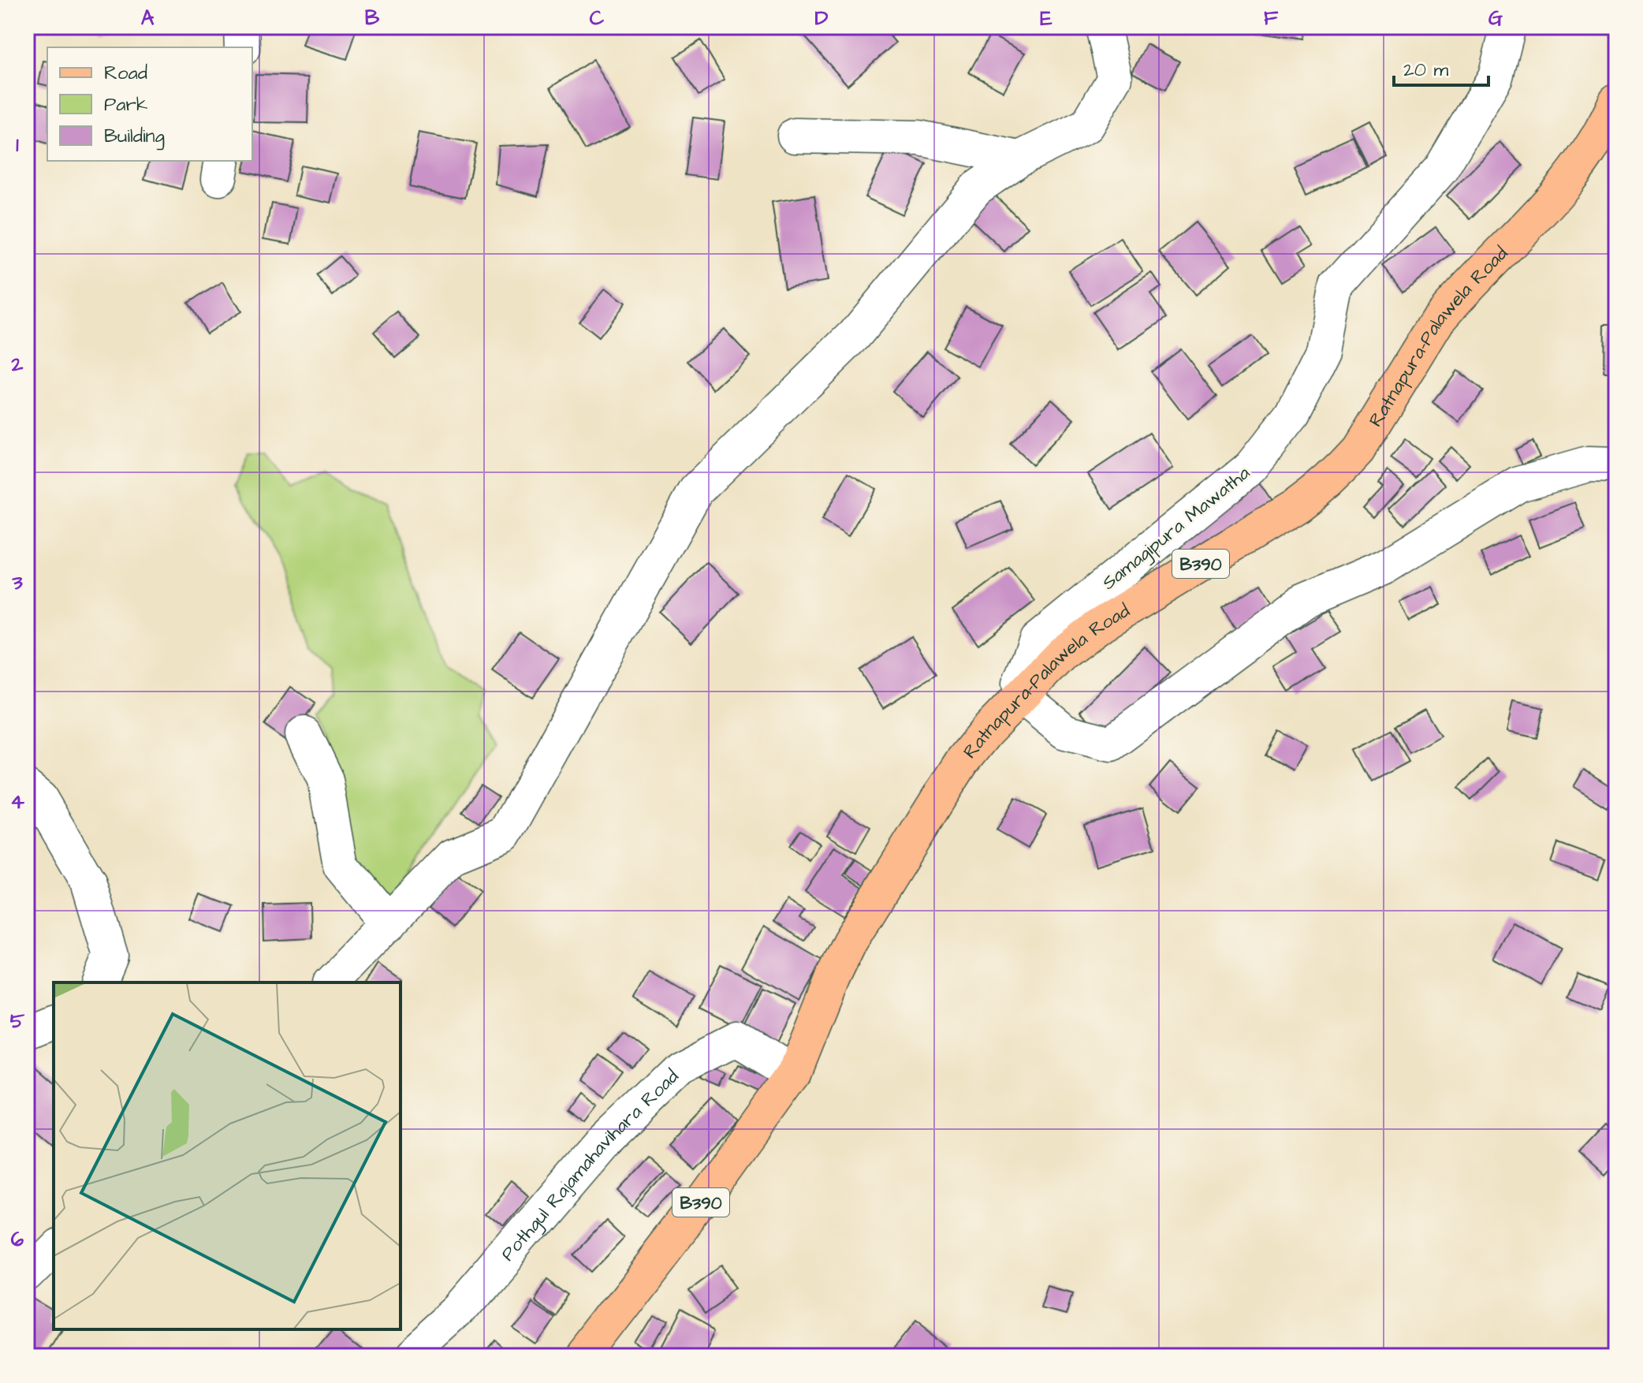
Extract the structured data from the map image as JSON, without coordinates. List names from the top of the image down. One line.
{"streets":{"main road":["Ratnapura-Palawela Road","B390"],"street":["Samagipura Mawatha","Pothgul Rajamahavihara Road"]},"crossings":[["Ratnapura-Palawela Road","Samagipura Mawatha"],["Ratnapura-Palawela Road","Pothgul Rajamahavihara Road"]],"legend":["Road","Park","Building"],"scale_bar":"20 m","grid":{"columns":["A","B","C","D","E","F","G"],"rows":["1","2","3","4","5","6"]}}
